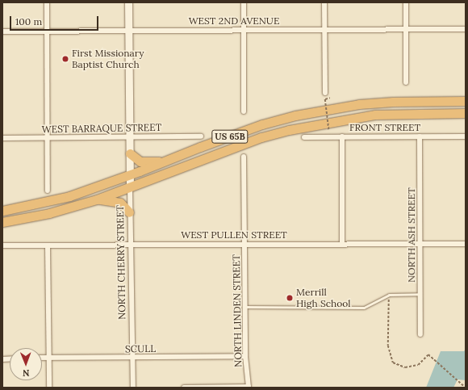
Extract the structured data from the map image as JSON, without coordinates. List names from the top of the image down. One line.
{"streets":{"highway":["US 65B"],"main road":["NORTH CHERRY STREET"],"street":["WEST 2ND AVENUE","FRONT STREET","WEST BARRAQUE STREET","WEST PULLEN STREET","NORTH ASH STREET","NORTH LINDEN STREET","SCULL"]},"crossings":[["WEST 2ND AVENUE","NORTH CHERRY STREET"],["FRONT STREET","NORTH ASH STREET"],["WEST BARRAQUE STREET","NORTH CHERRY STREET"],["US 65B","NORTH CHERRY STREET"],["WEST PULLEN STREET","NORTH ASH STREET"],["WEST PULLEN STREET","NORTH CHERRY STREET"],["WEST PULLEN STREET","NORTH LINDEN STREET"],["NORTH CHERRY STREET","SCULL"],["NORTH LINDEN STREET","SCULL"]],"places":["First Missionary Baptist Church","Merrill High School"],"scale_bar":"100 m","north":"bottom"}
